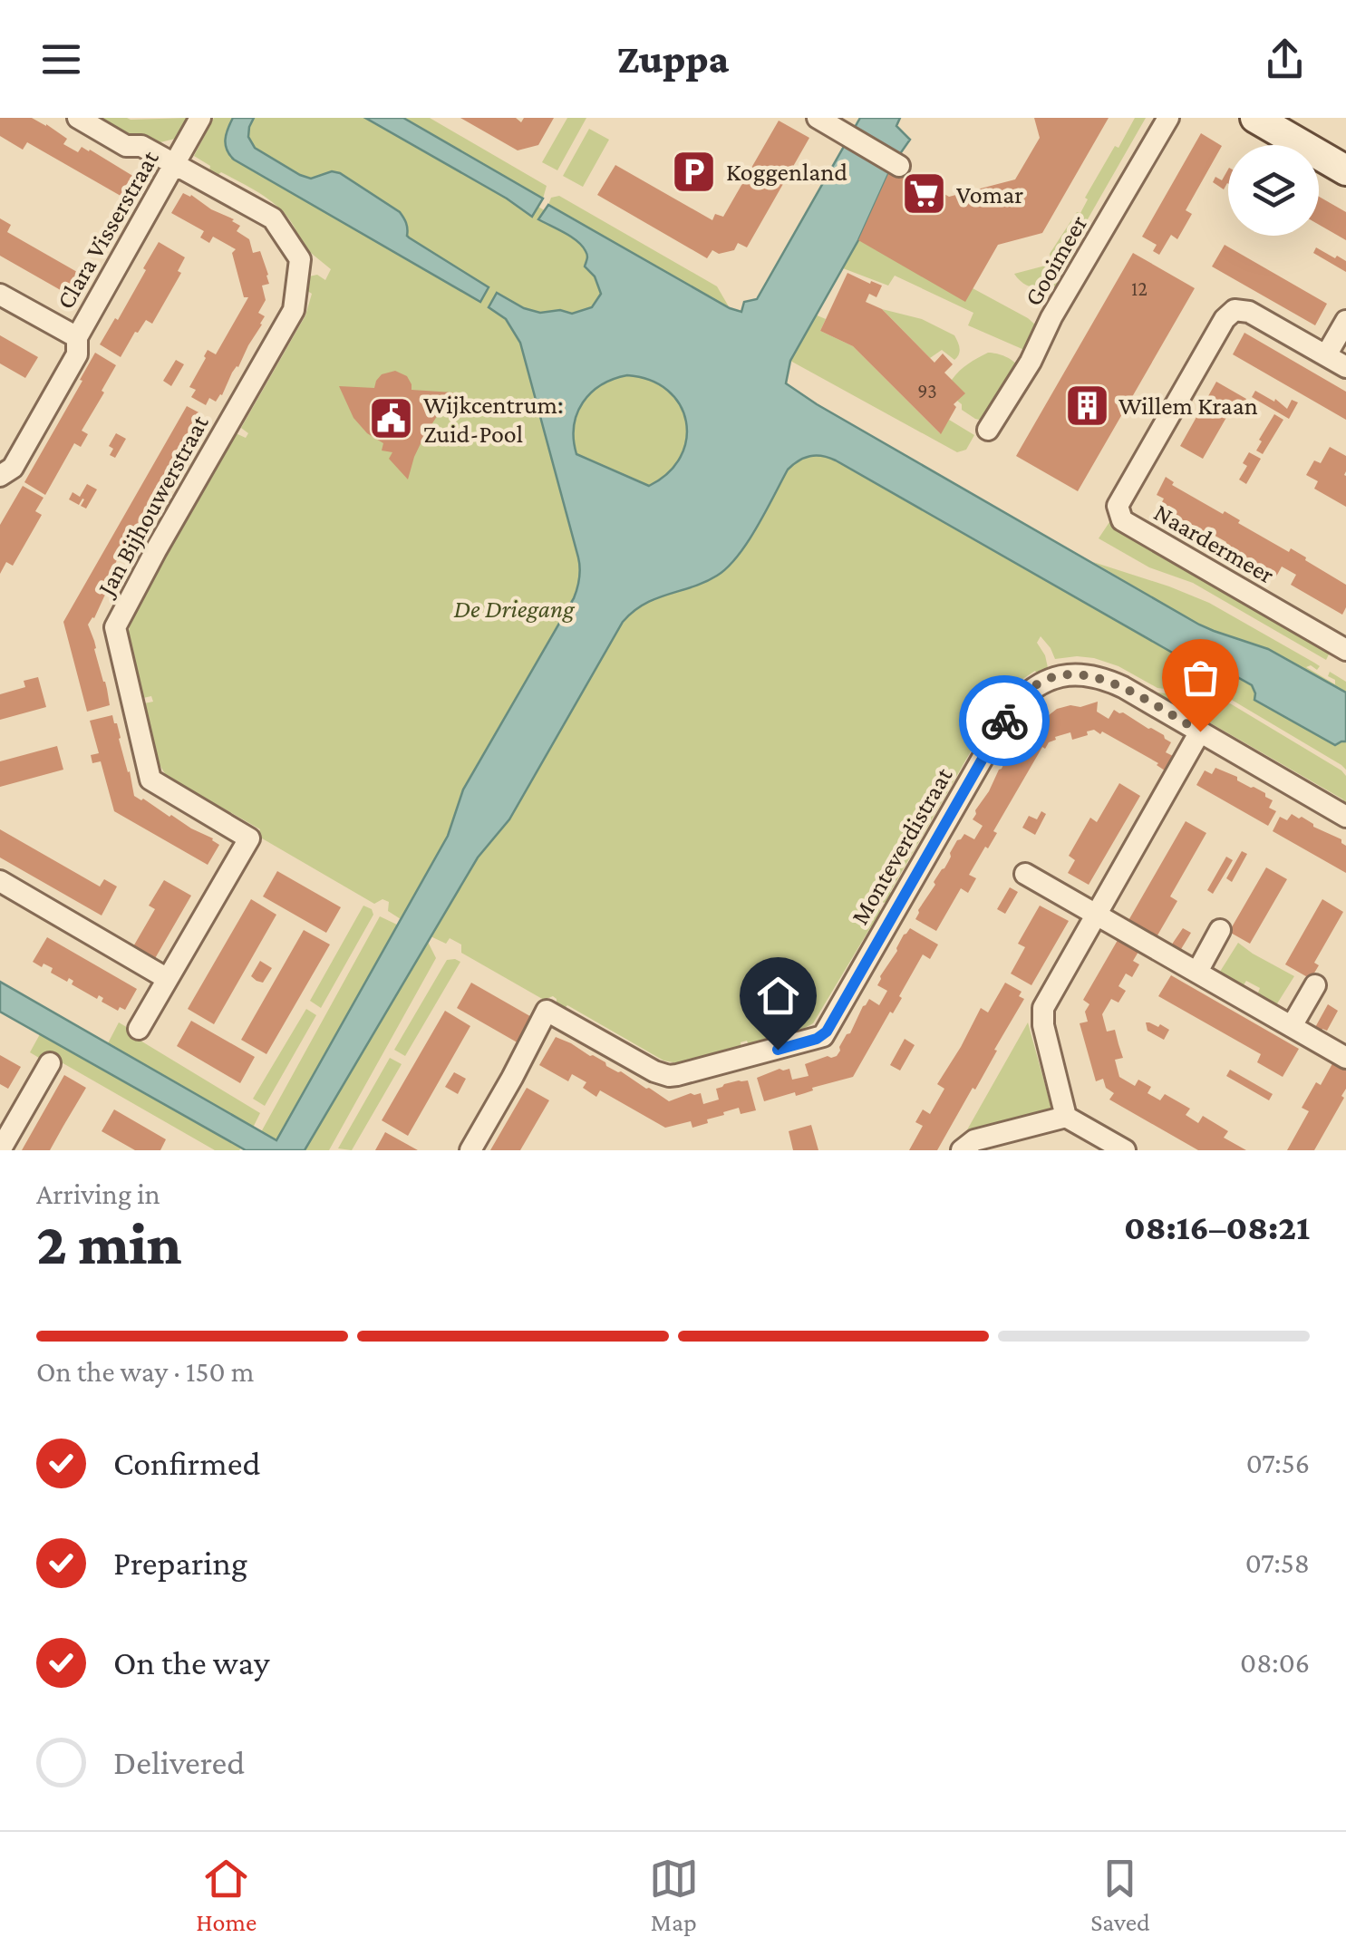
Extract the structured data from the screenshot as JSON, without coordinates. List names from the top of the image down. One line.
{"streets":{"street":["Clara Visserstraat","Gooimeer","Jan Bijhouwerstraat","Naardermeer","Monteverdistraat"]},"crossings":[["Clara Visserstraat","Jan Bijhouwerstraat"]],"parks":["De Driegang"],"places":{"parking":["Koggenland"],"supermarket":["Vomar"],"building":["Willem Kraan"],"public building":["Wijkcentrum: Zuid-Pool"]},"house_numbers":["12","93"],"page":{"header":"Zuppa","heading":["2 min","Arriving in","08:16–08:21"],"bar":"On the way · 150 m","list":[["Confirmed","07:56"],["Preparing","07:58"],["On the way","08:06"],"Delivered"],"tabs":["Home","Map","Saved"]}}
